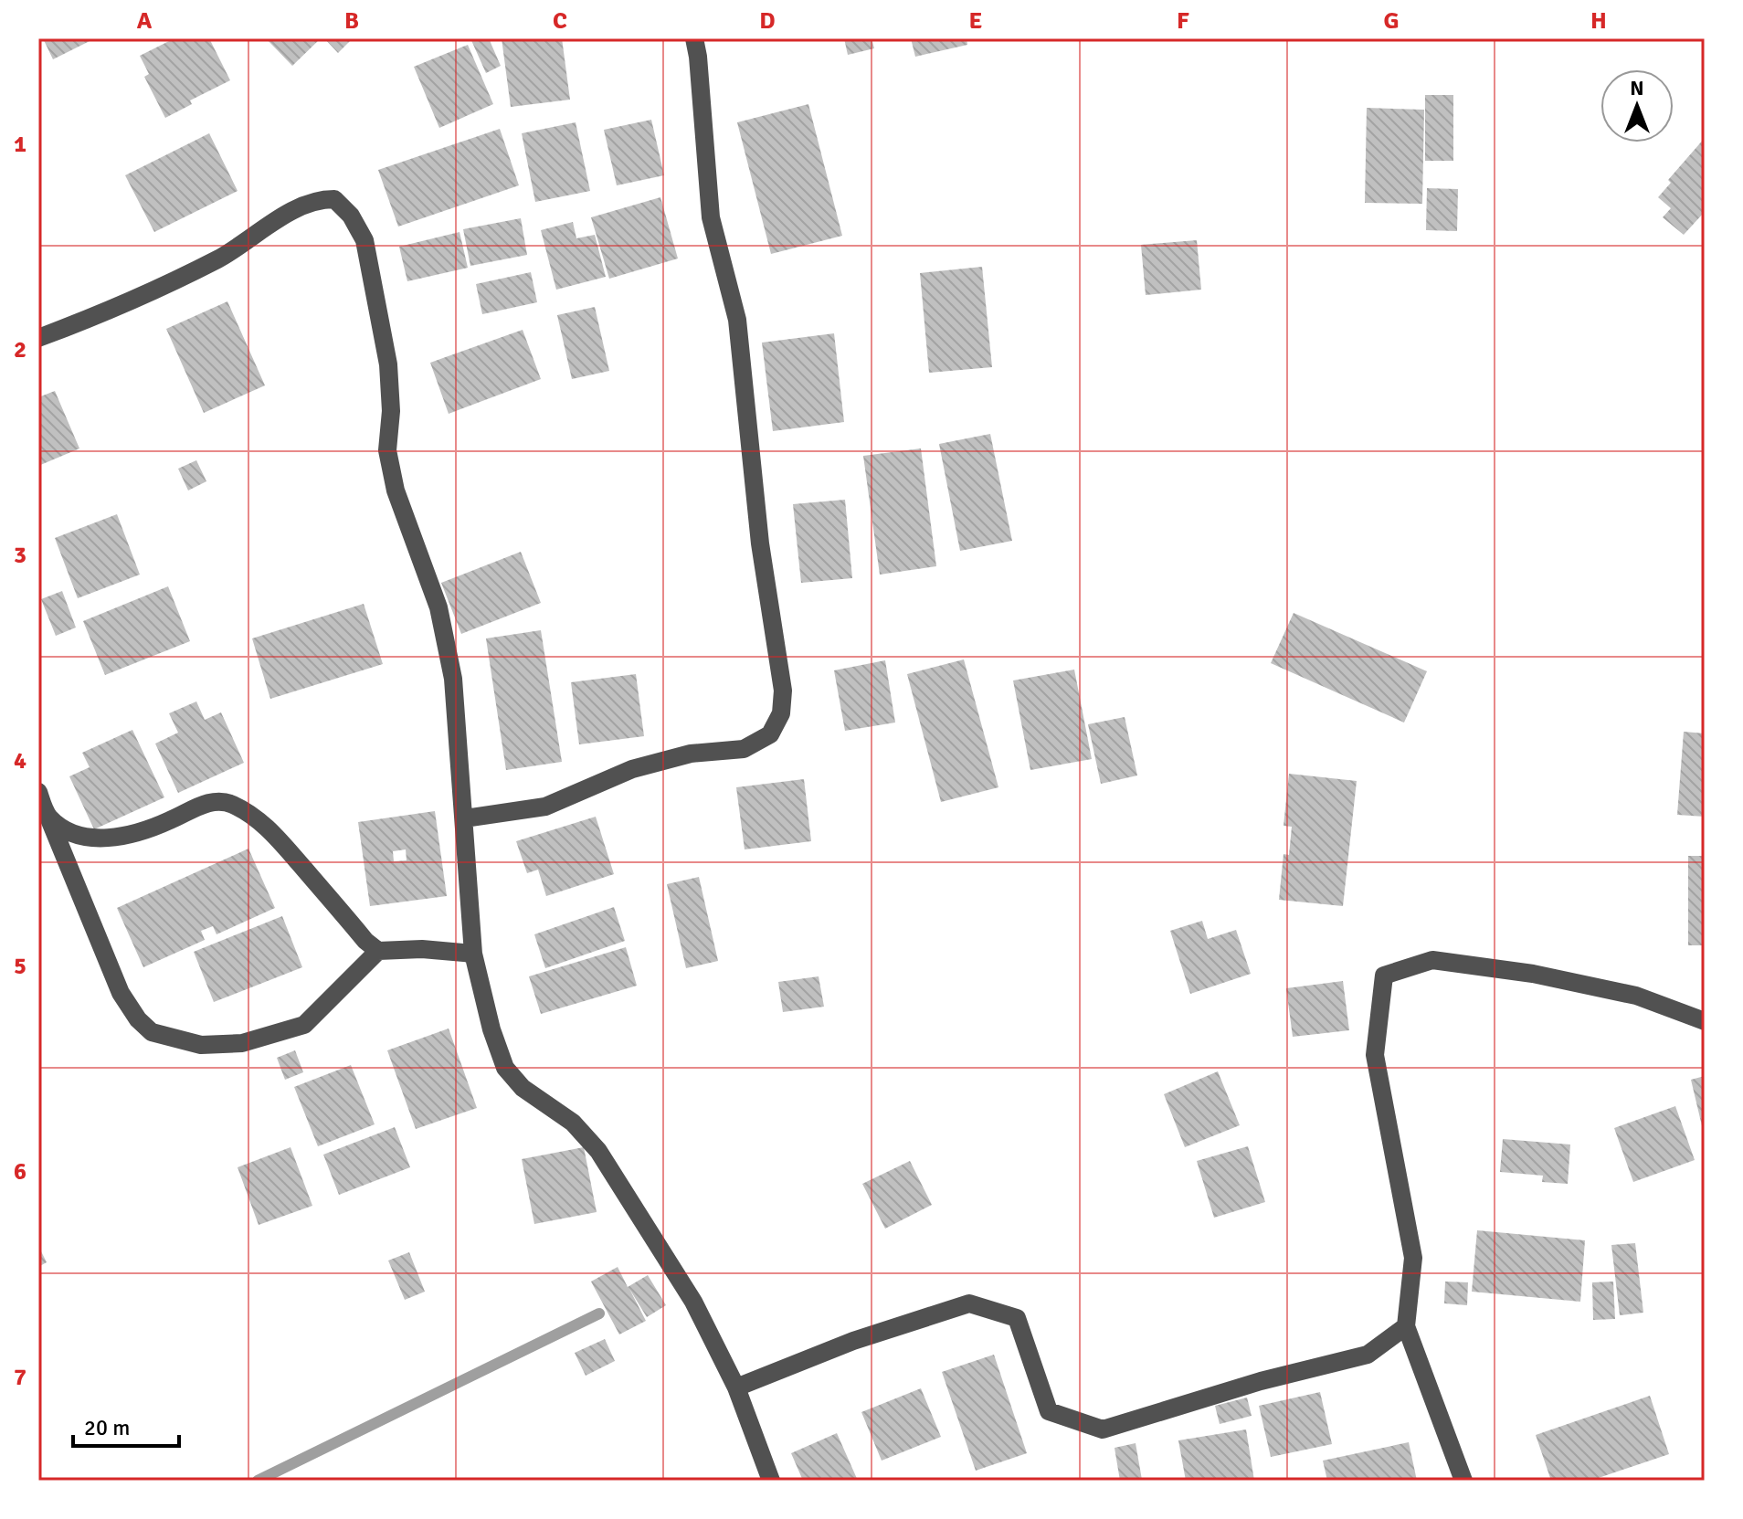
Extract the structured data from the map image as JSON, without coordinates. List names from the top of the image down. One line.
{"scale_bar":"20 m","north":"top","grid":{"columns":["A","B","C","D","E","F","G","H"],"rows":["1","2","3","4","5","6","7"]}}
